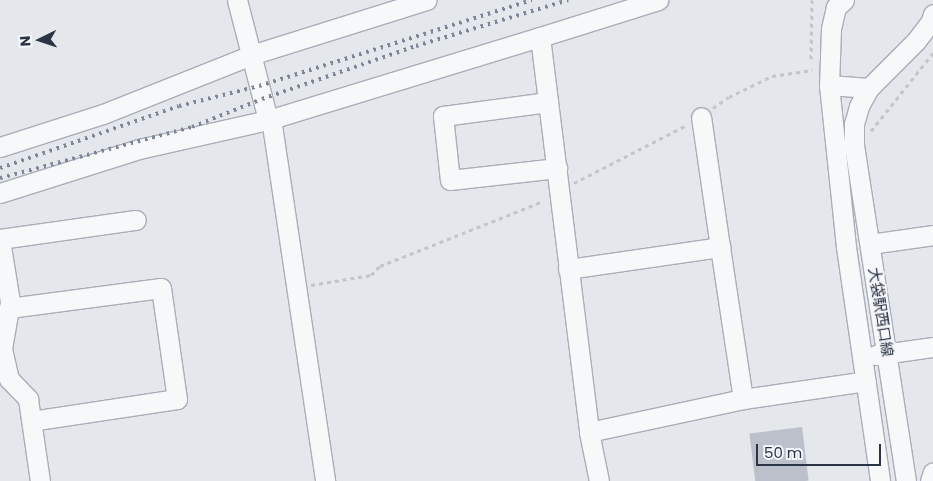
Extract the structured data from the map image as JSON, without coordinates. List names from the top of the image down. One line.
{"streets":{"street":["大袋駅西口線"]},"scale_bar":"50 m","north":"left"}
